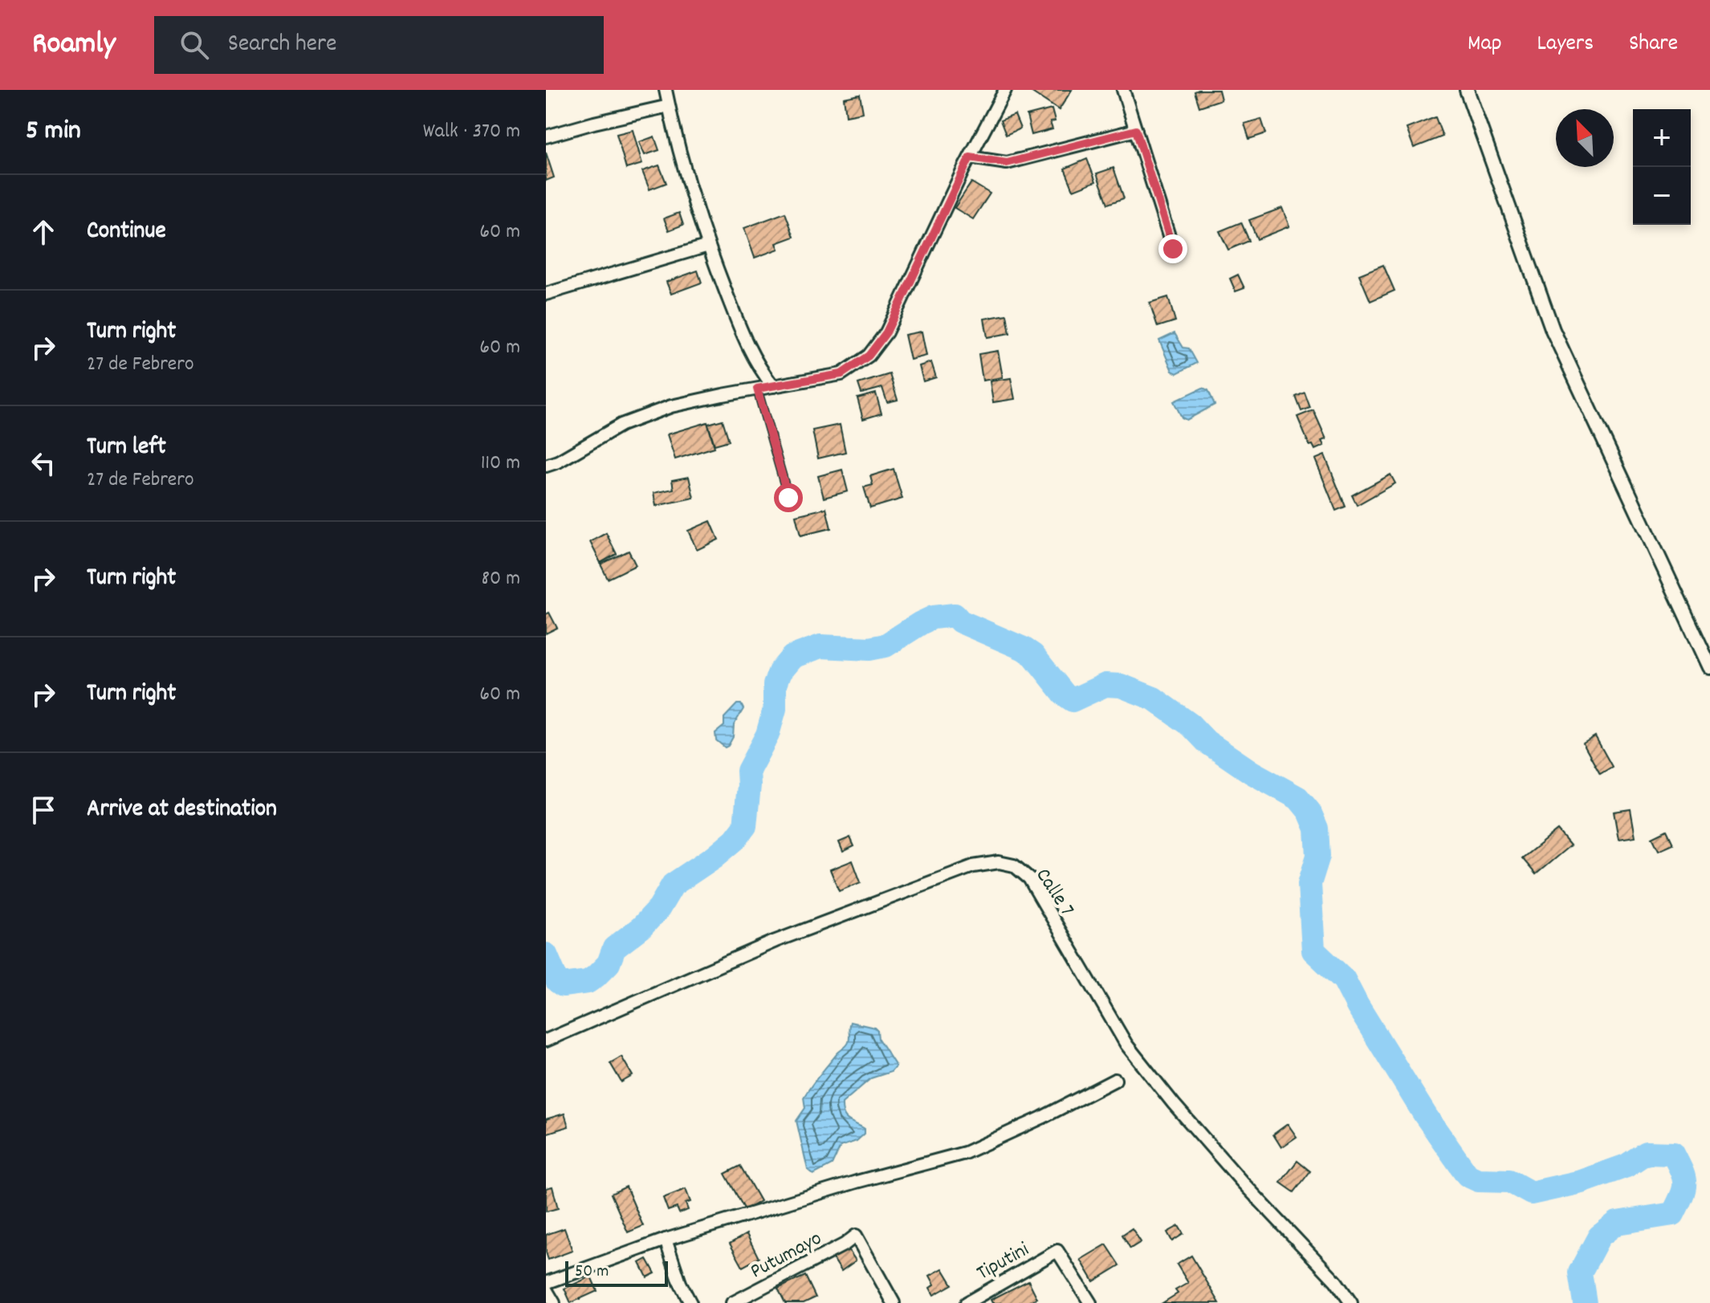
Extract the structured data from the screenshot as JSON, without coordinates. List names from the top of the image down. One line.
{"streets":{"street":["Calle 7","Putumayo","Tiputini"]},"scale_bar":"50 m","north":"top left","page":{"header":"Roamly","search":"Search here","nav":["Map","Layers","Share"],"heading":["5 min","Walk · 370 m"],"map_buttons":["+","−"],"list":[["Continue","60 m"],["Turn right","27 de Febrero","60 m"],["Turn left","27 de Febrero","110 m"],["Turn right","80 m"],["Turn right","60 m"],"Arrive at destination"],"scale":"50 m"}}
